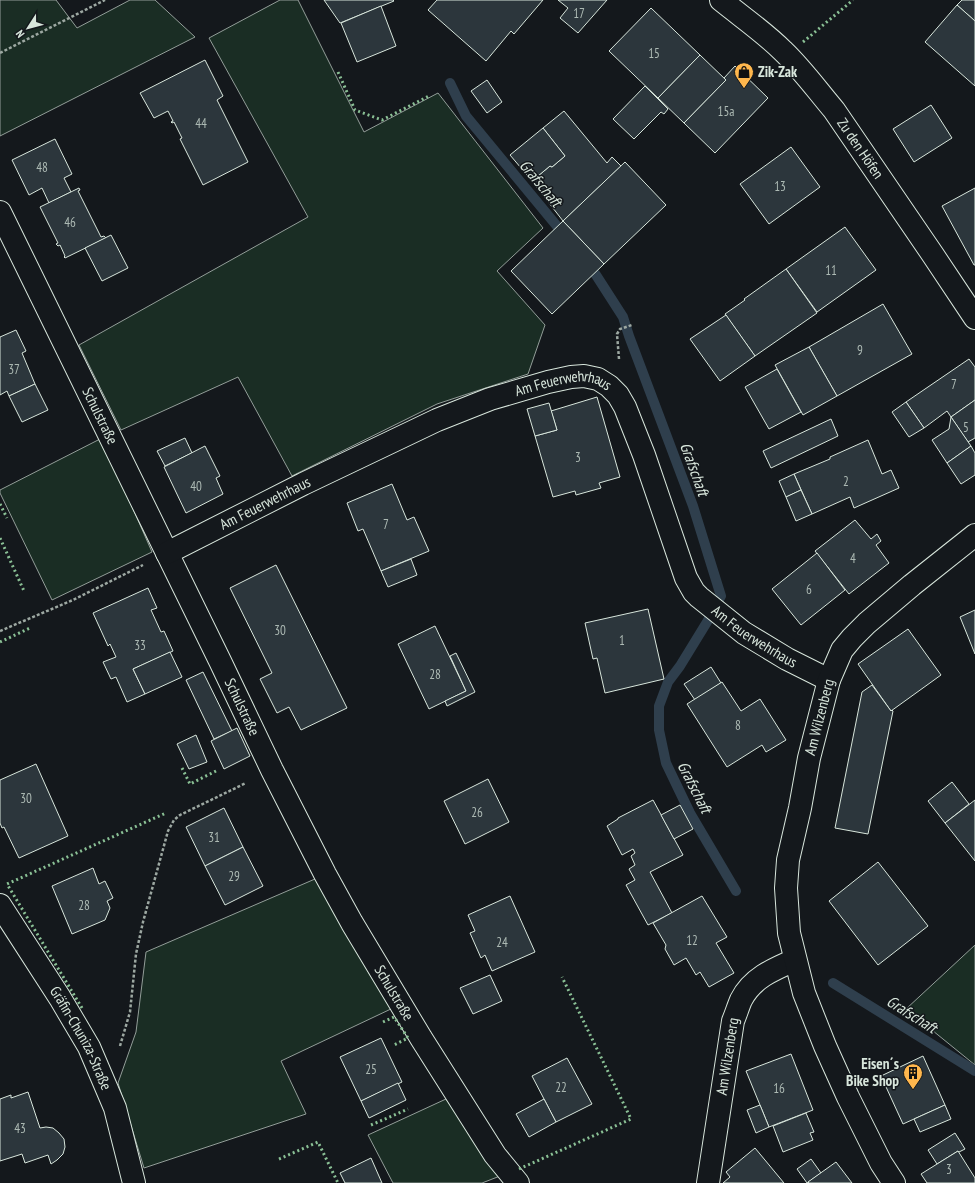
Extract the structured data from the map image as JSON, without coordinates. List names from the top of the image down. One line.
{"streets":{"street":["Zu den Höfen","Am Feuerwehrhaus","Schulstraße","Am Wilzenberg","Gräfin-Chuniza-Straße"]},"crossings":[["Am Feuerwehrhaus","Schulstraße"],["Am Feuerwehrhaus","Am Wilzenberg"]],"water":["Grafschaft"],"places":{"shop":["Zik-Zak"],"building":["Eisen´s Bike Shop"]},"house_numbers":["17","15","15a","44","48","13","46","11","9","37","7","5","3","2","40","7","4","6","30","1","33","28","8","30","26","31","29","28","12","24","25","22","16","43","3"],"north":"bottom left"}
